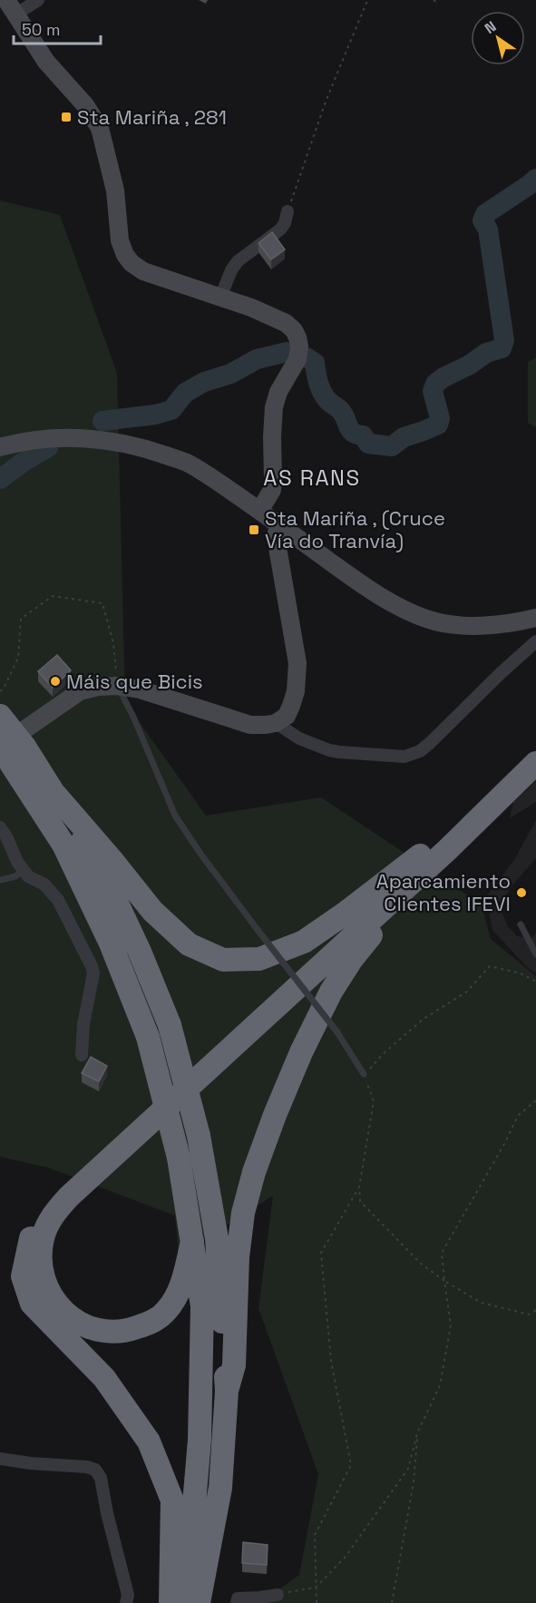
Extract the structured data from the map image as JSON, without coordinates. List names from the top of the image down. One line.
{"districts":["AS RANS"],"places":{"transit":["Sta Mariña , 281","Sta Mariña , (Cruce Vía do Tranvía)"],"other":["Máis que Bicis","Aparcamiento Clientes IFEVI"]},"scale_bar":"50 m","north":"top left"}
